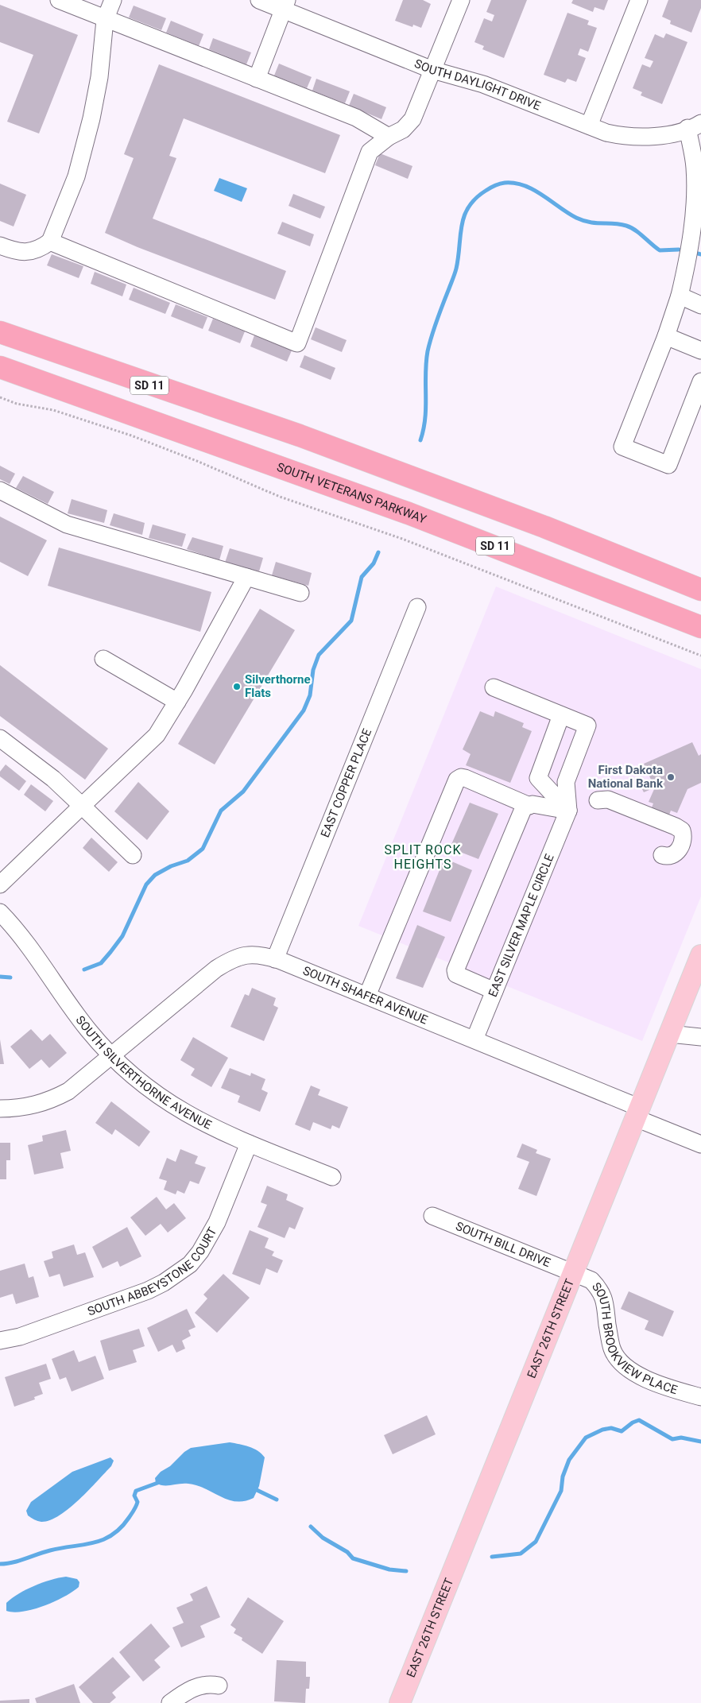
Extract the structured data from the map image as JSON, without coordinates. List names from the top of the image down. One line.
{"streets":{"highway":["SD 11","SOUTH VETERANS PARKWAY"],"main road":["EAST 26TH STREET"],"street":["SOUTH DAYLIGHT DRIVE","EAST COPPER PLACE","EAST SILVER MAPLE CIRCLE","SOUTH SHAFER AVENUE","SOUTH SILVERTHORNE AVENUE","SOUTH BILL DRIVE","SOUTH ABBEYSTONE COURT","SOUTH BROOKVIEW PLACE"]},"crossings":[["EAST COPPER PLACE","SOUTH SHAFER AVENUE"],["EAST SILVER MAPLE CIRCLE","SOUTH SHAFER AVENUE"],["SOUTH SHAFER AVENUE","SOUTH SILVERTHORNE AVENUE"],["SOUTH SHAFER AVENUE","EAST 26TH STREET"],["SOUTH SILVERTHORNE AVENUE","SOUTH ABBEYSTONE COURT"],["SOUTH BILL DRIVE","EAST 26TH STREET"],["SOUTH BILL DRIVE","SOUTH BROOKVIEW PLACE"],["EAST 26TH STREET","SOUTH BROOKVIEW PLACE"]],"districts":["SPLIT ROCK HEIGHTS"],"places":["Silverthorne Flats","First Dakota National Bank"]}
